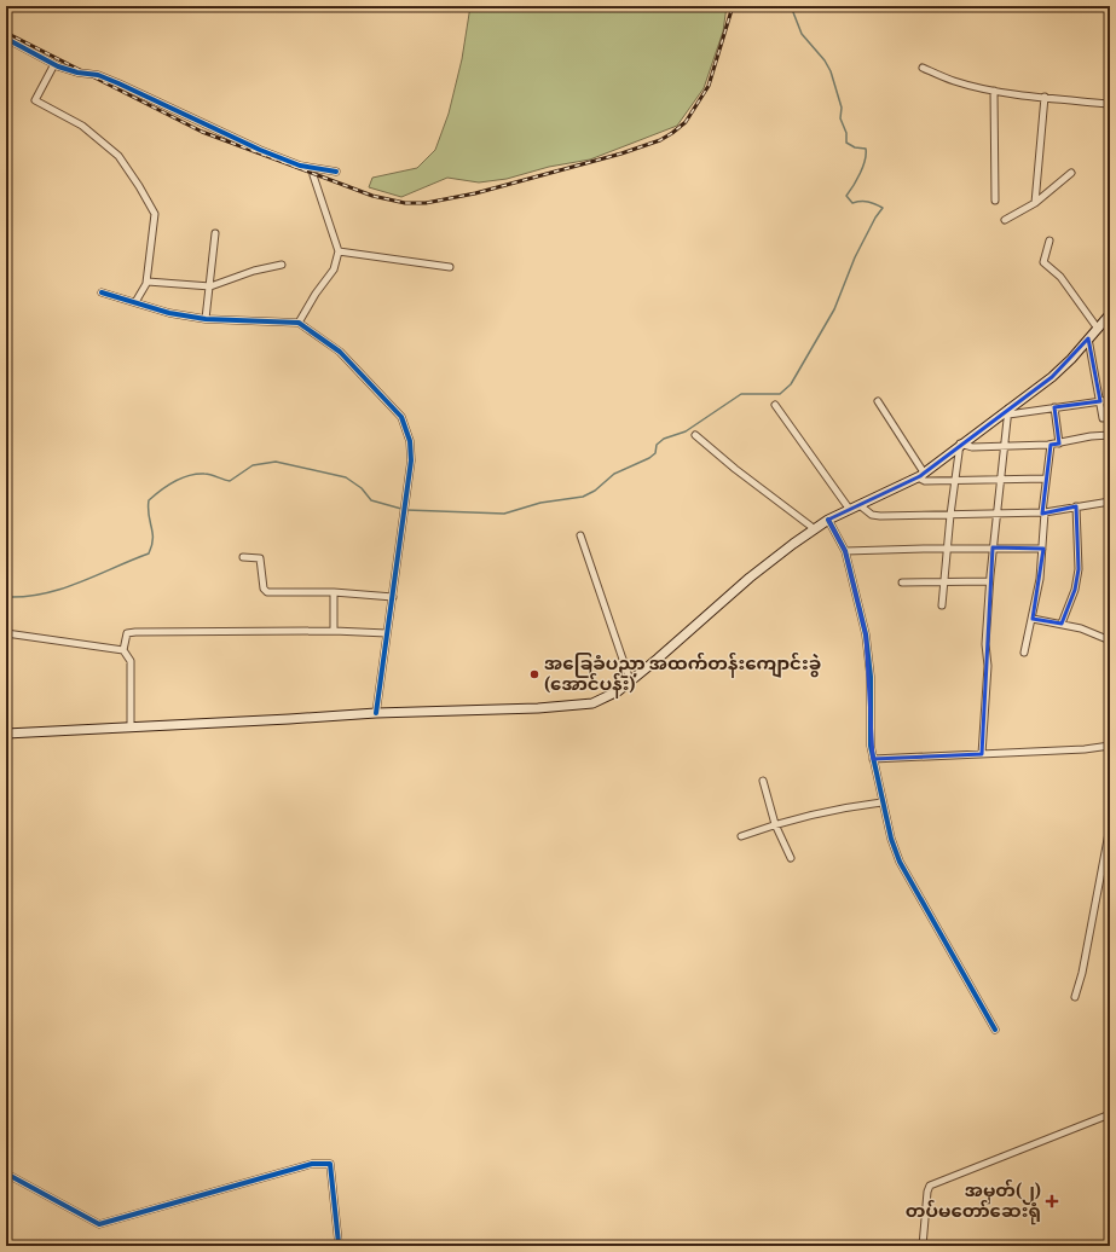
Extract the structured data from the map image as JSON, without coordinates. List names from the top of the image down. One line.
{"places":{"other":["အခြေခံပညာ အထက်တန်းကျောင်းခွဲ (အောင်ပန်း)"],"health":["အမှတ်(၂) တပ်မတော်ဆေးရုံ"]}}
